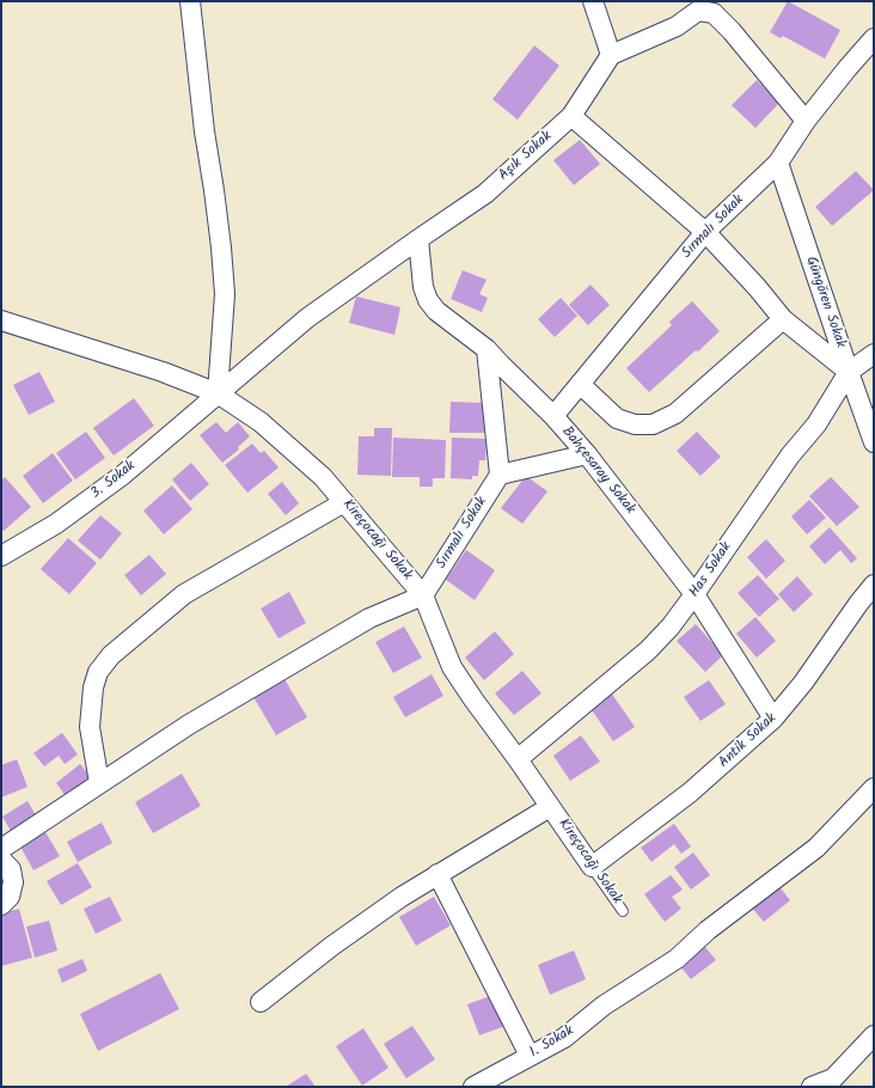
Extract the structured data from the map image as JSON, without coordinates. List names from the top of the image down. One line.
{"streets":{"street":["Aşık Sokak","Sırmalı Sokak","Güngören Sokak","Bahçesaray Sokak","3. Sokak","Kireçocağı Sokak","Has Sokak","Antik Sokak","1. Sokak"]},"crossings":[["Aşık Sokak","Bahçesaray Sokak"],["Aşık Sokak","3. Sokak"],["Aşık Sokak","Kireçocağı Sokak"],["Sırmalı Sokak","Güngören Sokak"],["Sırmalı Sokak","Bahçesaray Sokak"],["Sırmalı Sokak","Kireçocağı Sokak"],["Güngören Sokak","Has Sokak"],["Bahçesaray Sokak","Has Sokak"],["Bahçesaray Sokak","Antik Sokak"],["3. Sokak","Kireçocağı Sokak"],["Kireçocağı Sokak","Has Sokak"],["Kireçocağı Sokak","Antik Sokak"]]}
